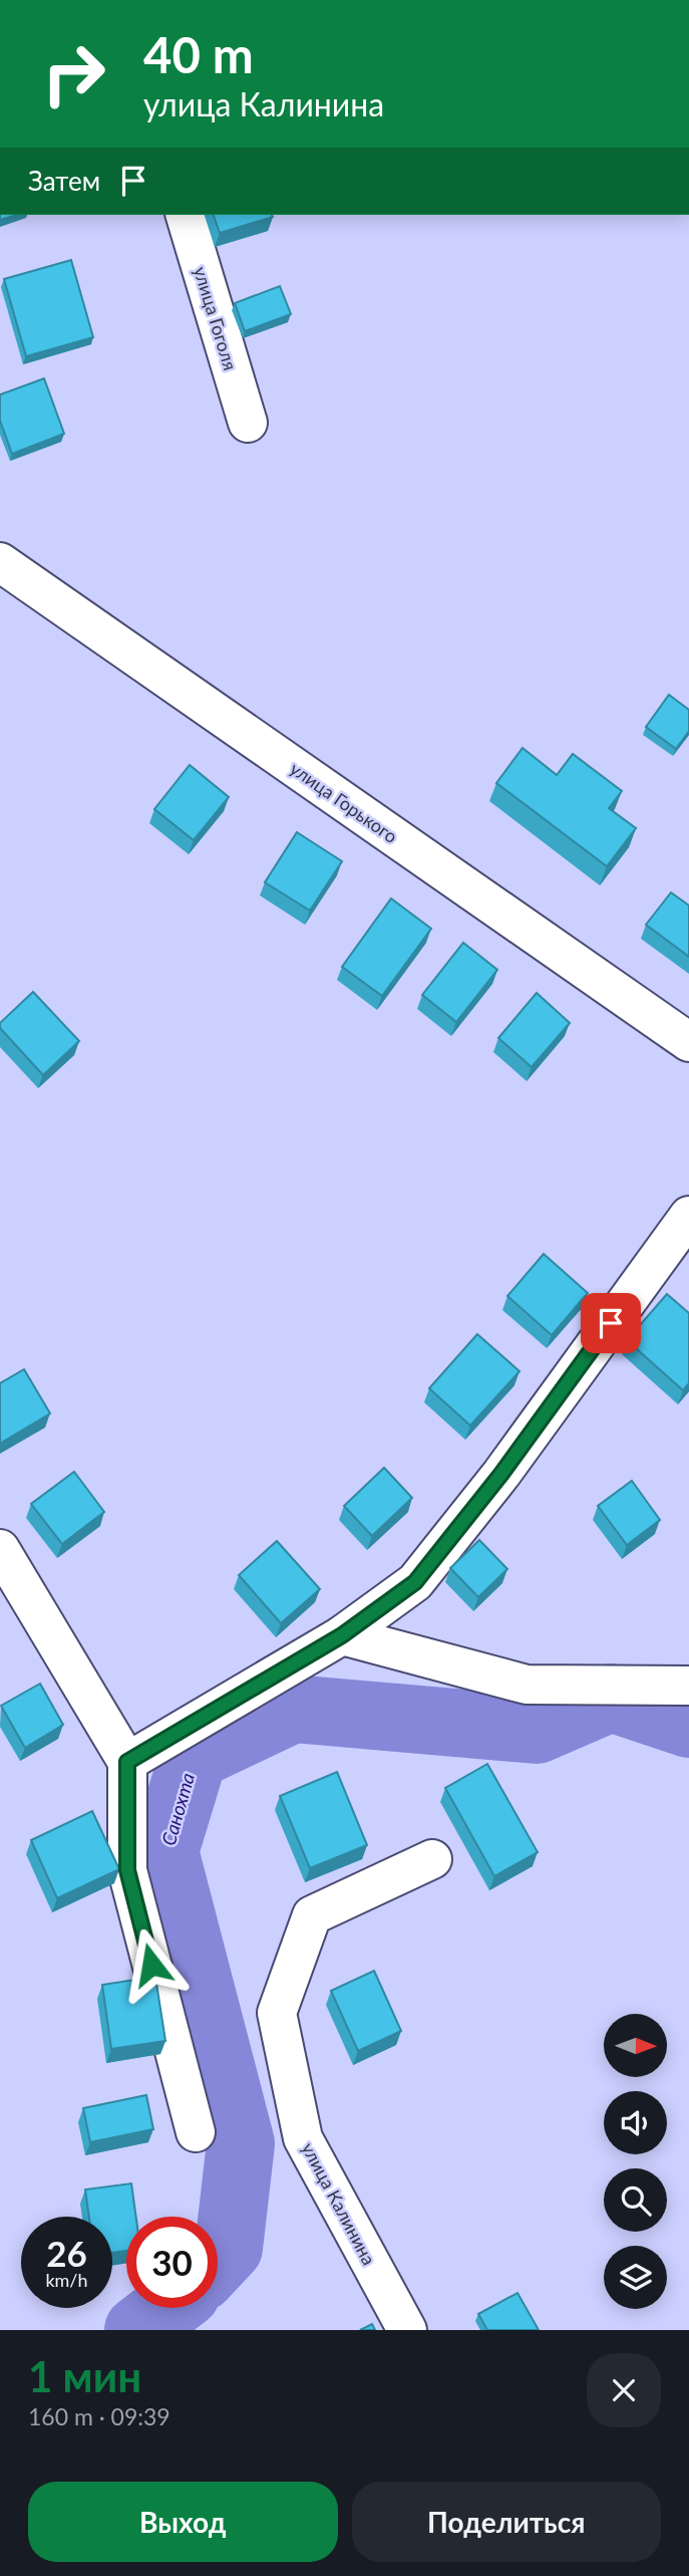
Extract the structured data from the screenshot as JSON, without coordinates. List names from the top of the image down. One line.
{"streets":{"street":["улица Гоголя","улица Горького","улица Калинина"]},"water":["Санохта"],"north":"right","page":{"turn":["40 m","улица Калинина"],"then":"Затем","speed":"26 km/h","limit":"30","heading":["1 мин","160 m · 09:39"],"buttons":["Выход","Поделиться"]}}
